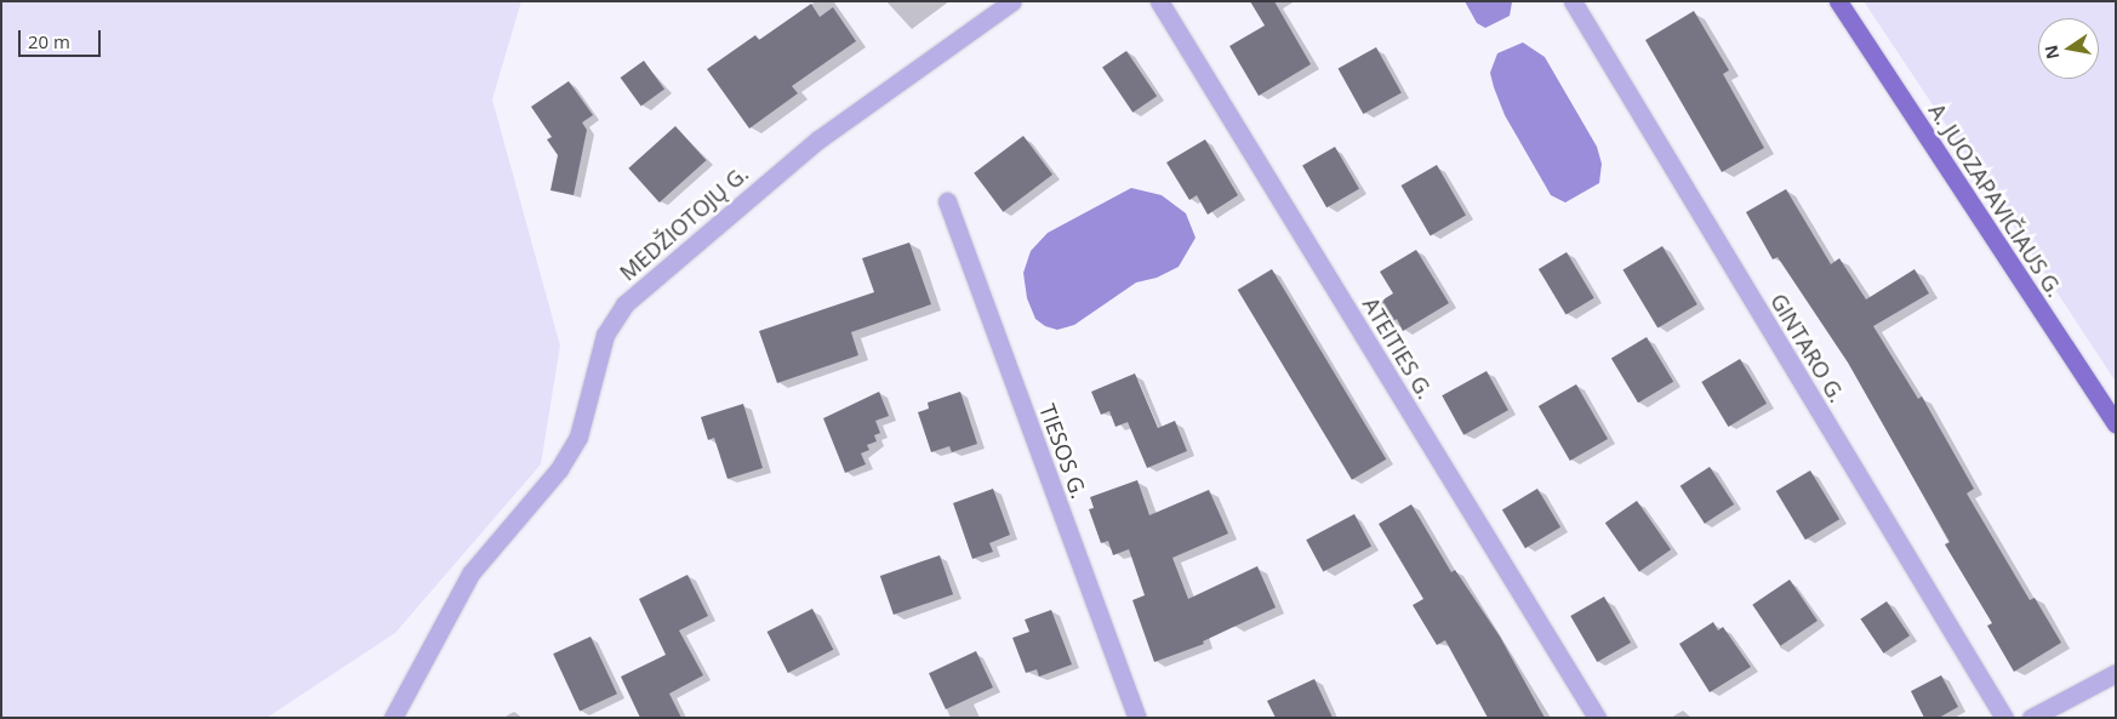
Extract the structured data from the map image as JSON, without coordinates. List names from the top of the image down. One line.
{"streets":{"main road":["A. JUOZAPAVIČIAUS G."],"street":["MEDŽIOTOJŲ G.","ATEITIES G.","GINTARO G.","TIESOS G."]},"scale_bar":"20 m","north":"left"}
